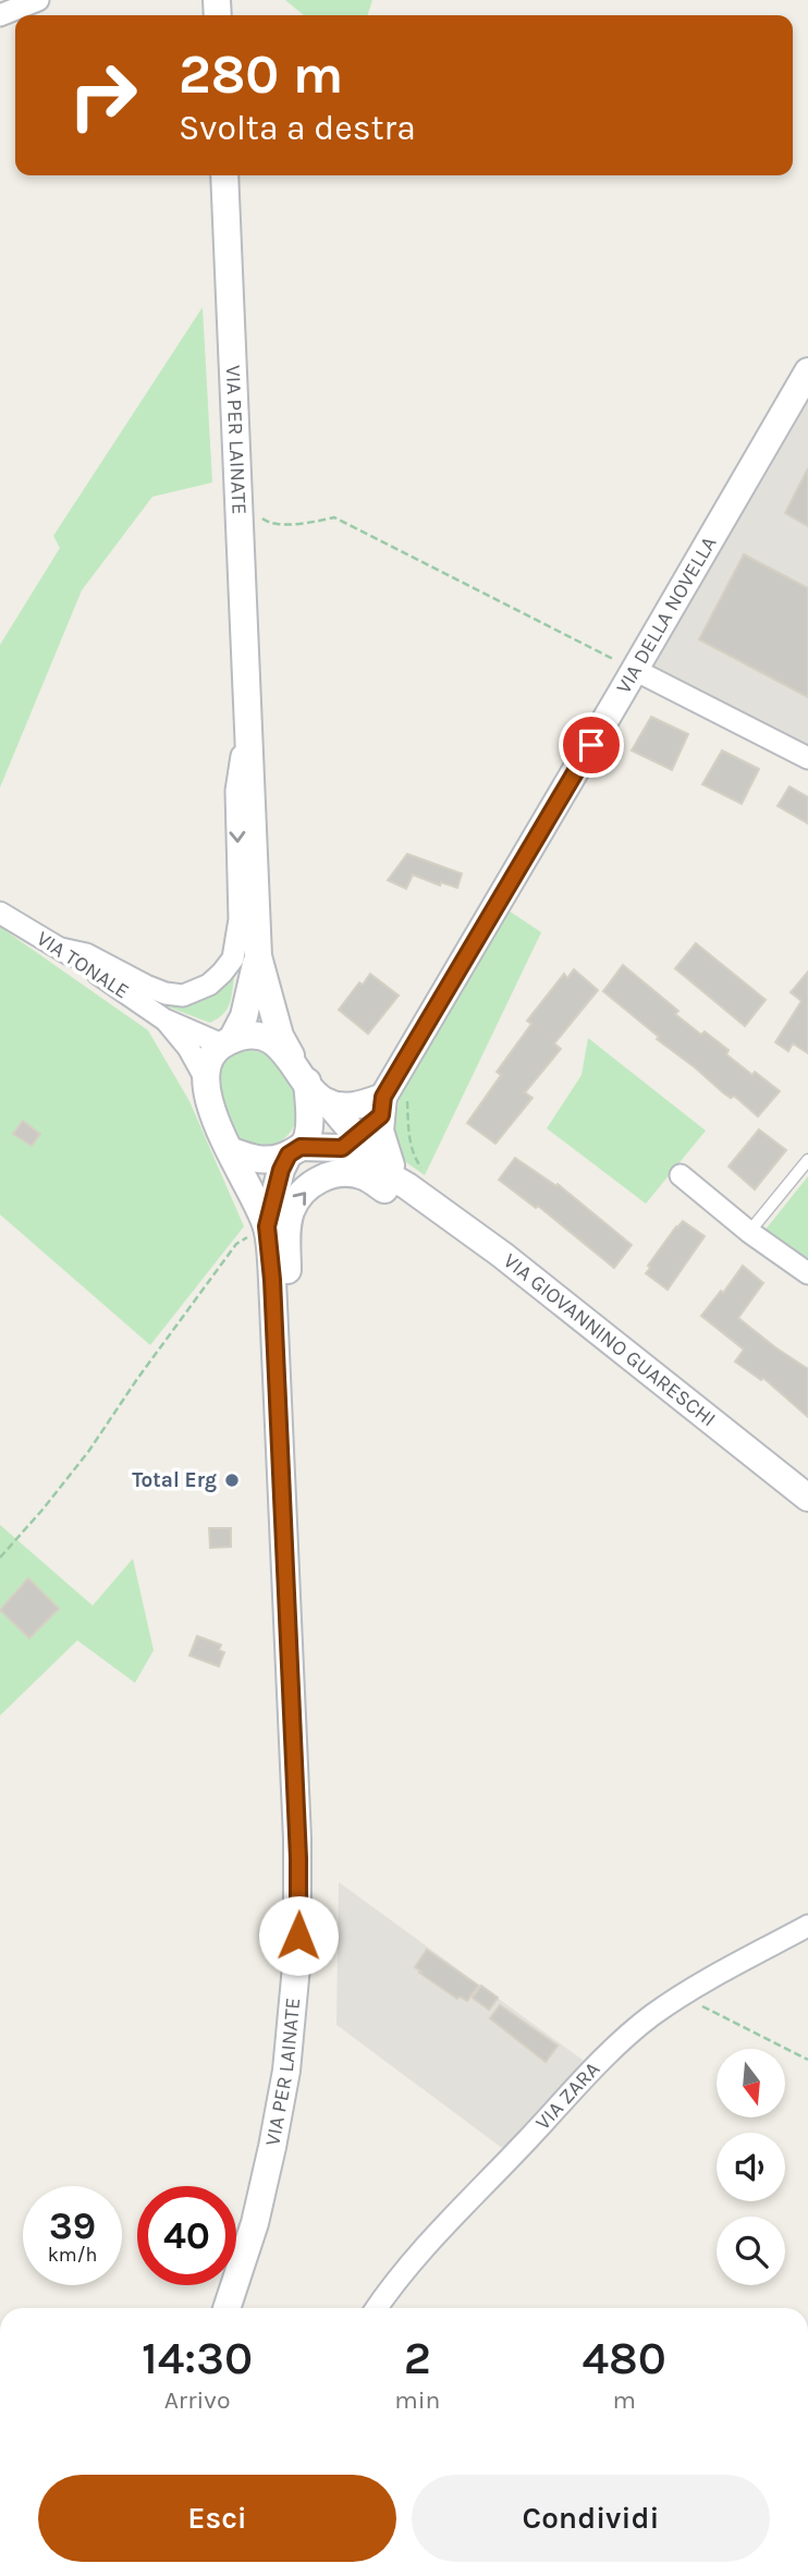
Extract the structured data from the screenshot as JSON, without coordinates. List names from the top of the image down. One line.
{"streets":{"street":["VIA PER LAINATE","VIA DELLA NOVELLA","VIA TONALE","VIA GIOVANNINO GUARESCHI","VIA ZARA"]},"crossings":[["VIA PER LAINATE","VIA DELLA NOVELLA"],["VIA PER LAINATE","VIA TONALE"]],"places":["Total Erg"],"north":"bottom","page":{"turn":["280 m","Svolta a destra"],"speed":"39 km/h","limit":"40","eta":["14:30","Arrivo","2","min","480","m"],"buttons":["Esci","Condividi"]}}
